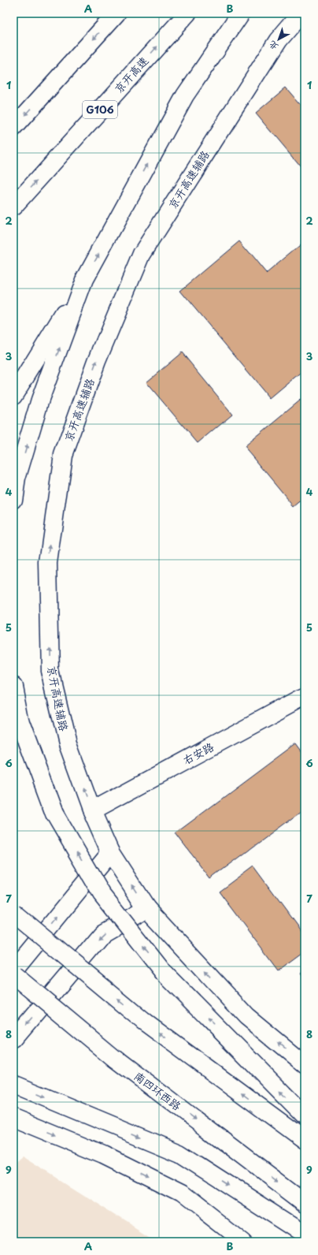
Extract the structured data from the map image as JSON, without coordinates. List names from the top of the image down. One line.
{"streets":{"main road":["京开高速","G106","京开高速辅路","右安路","南四环西路"]},"crossings":[["京开高速辅路","右安路"]],"north":"bottom left","grid":{"columns":["A","B"],"rows":["1","2","3","4","5","6","7","8","9"]}}
